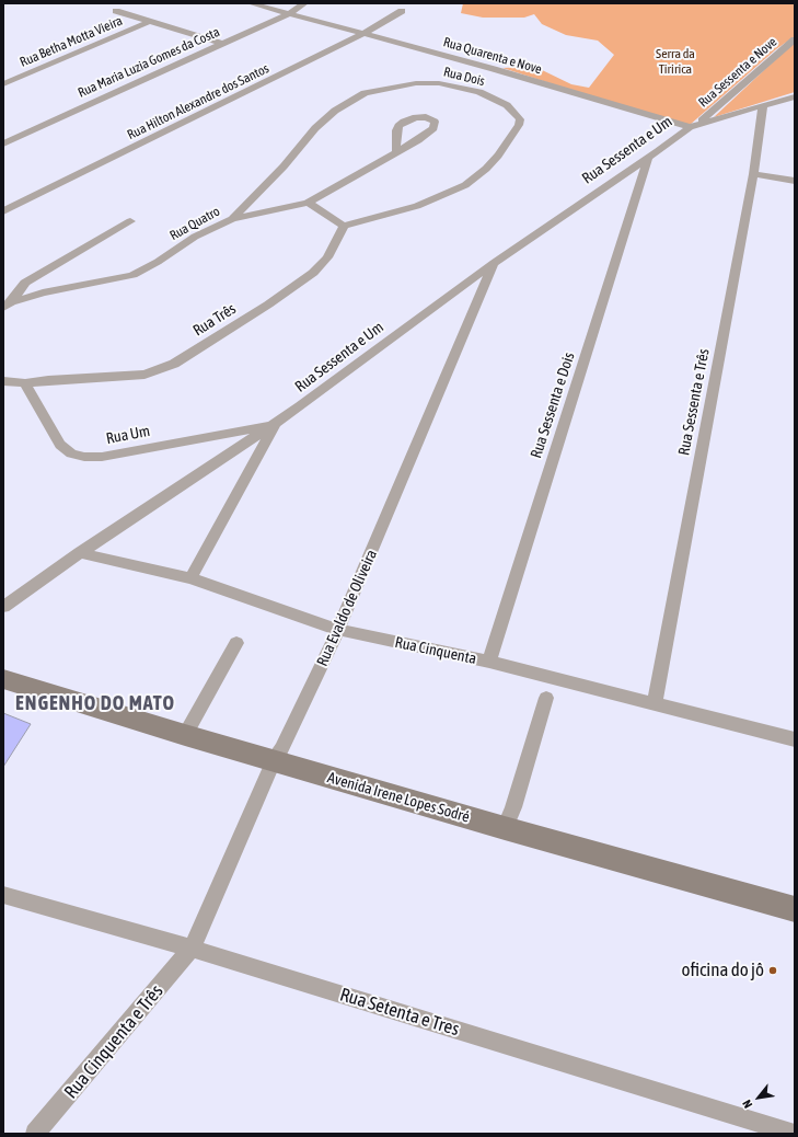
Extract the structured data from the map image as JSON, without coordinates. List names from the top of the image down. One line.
{"streets":{"main road":["Avenida Irene Lopes Sodré"],"street":["Rua Betha Motta Vieira","Rua Quarenta e Nove","Rua Maria Luzia Gomes da Costa","Rua Sessenta e Nove","Rua Dois","Rua Hilton Alexandre dos Santos","Rua Sessenta e Um","Rua Quatro","Rua Três","Rua Sessenta e Três","Rua Sessenta e Dois","Rua Um","Rua Evaldo de Oliveira","Rua Cinquenta","Rua Setenta e Tres","Rua Cinquenta e Três"]},"crossings":[["Rua Quarenta e Nove","Rua Maria Luzia Gomes da Costa"],["Rua Quarenta e Nove","Rua Sessenta e Nove"],["Rua Quarenta e Nove","Rua Hilton Alexandre dos Santos"],["Rua Quarenta e Nove","Rua Sessenta e Um"],["Rua Sessenta e Nove","Rua Sessenta e Um"],["Rua Dois","Rua Quatro"],["Rua Dois","Rua Três"],["Rua Sessenta e Um","Rua Sessenta e Dois"],["Rua Sessenta e Um","Rua Um"],["Rua Sessenta e Um","Rua Evaldo de Oliveira"],["Rua Sessenta e Um","Rua Cinquenta"],["Rua Três","Rua Um"],["Rua Sessenta e Três","Rua Cinquenta"],["Rua Sessenta e Dois","Rua Cinquenta"],["Rua Evaldo de Oliveira","Rua Cinquenta"],["Rua Evaldo de Oliveira","Avenida Irene Lopes Sodré"],["Rua Evaldo de Oliveira","Rua Setenta e Tres"],["Rua Evaldo de Oliveira","Rua Cinquenta e Três"],["Rua Setenta e Tres","Rua Cinquenta e Três"]],"districts":["ENGENHO DO MATO"],"parks":["Serra da Tiririca"],"places":["oficina do jô"],"north":"bottom left"}
